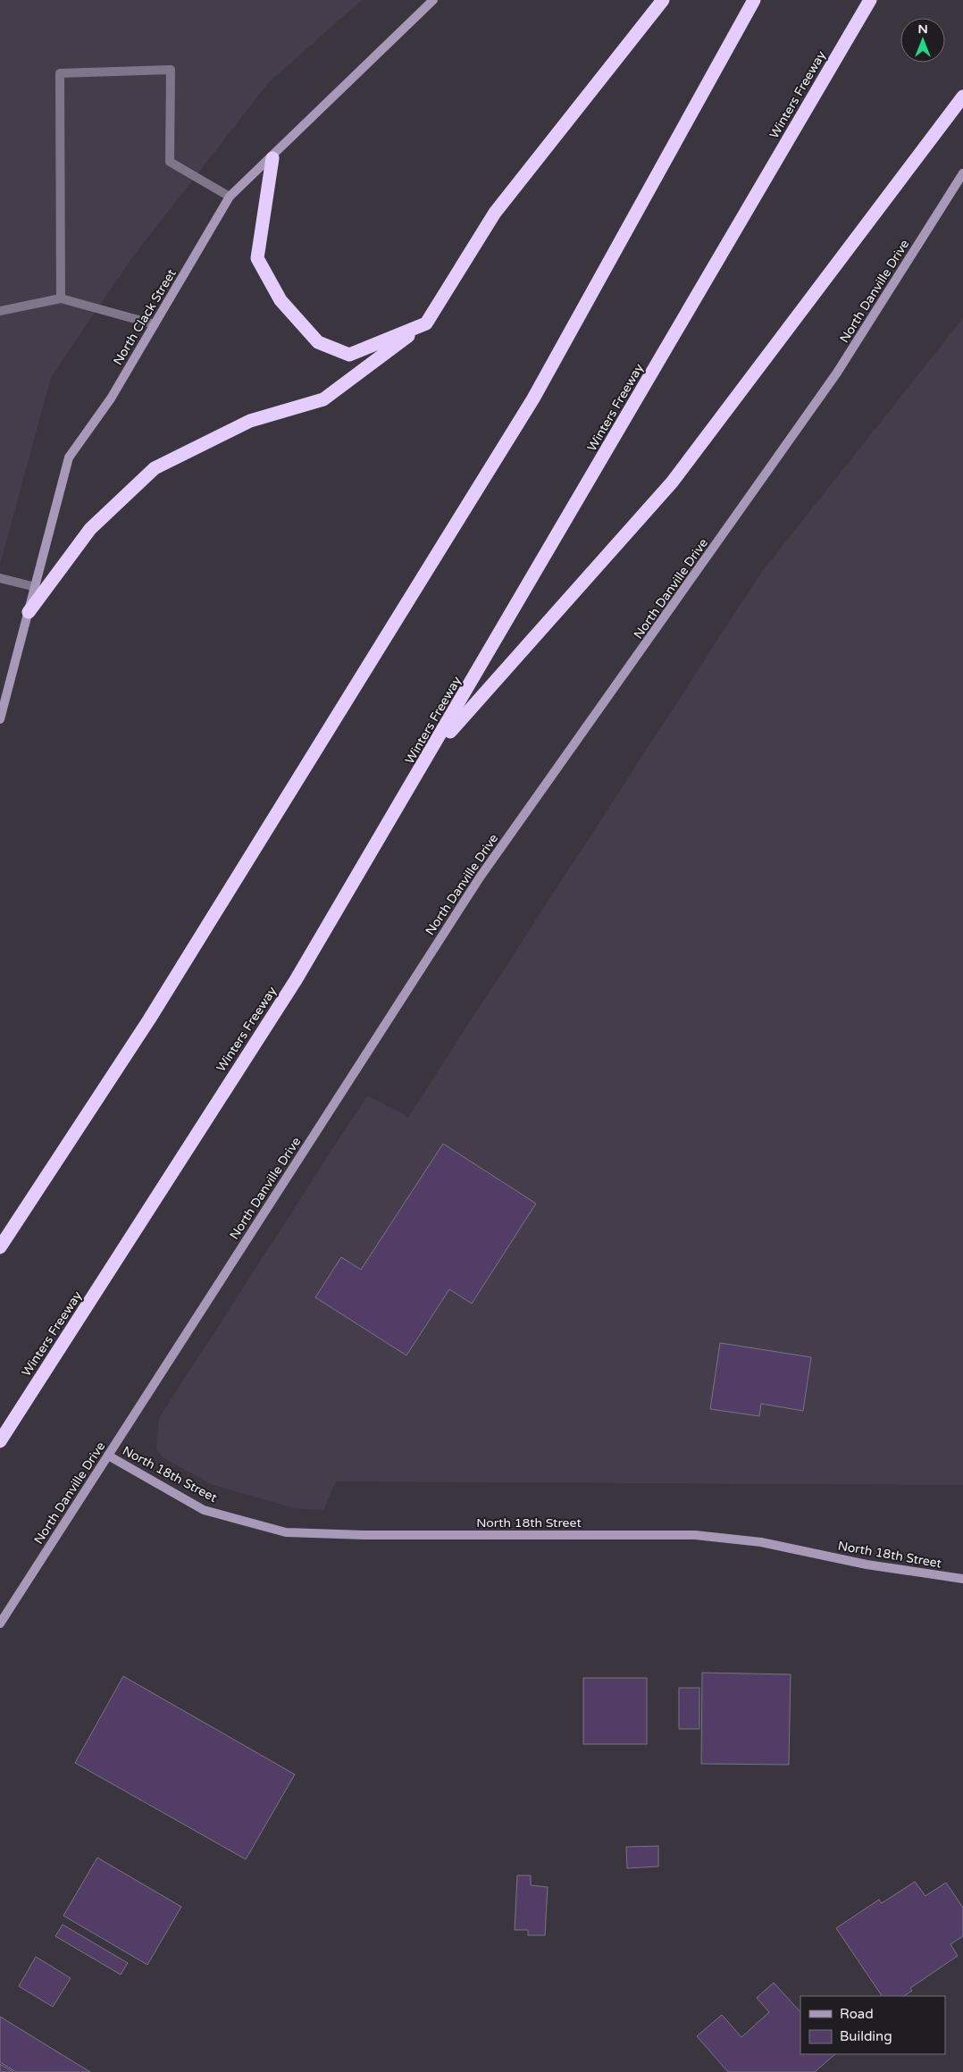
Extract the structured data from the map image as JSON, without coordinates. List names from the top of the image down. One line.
{"streets":{"highway":["Winters Freeway"],"main road":["North Danville Drive","North Clack Street","North 18th Street"]},"crossings":[["North Danville Drive","North 18th Street"]],"legend":["Road","Building"],"north":"top"}
